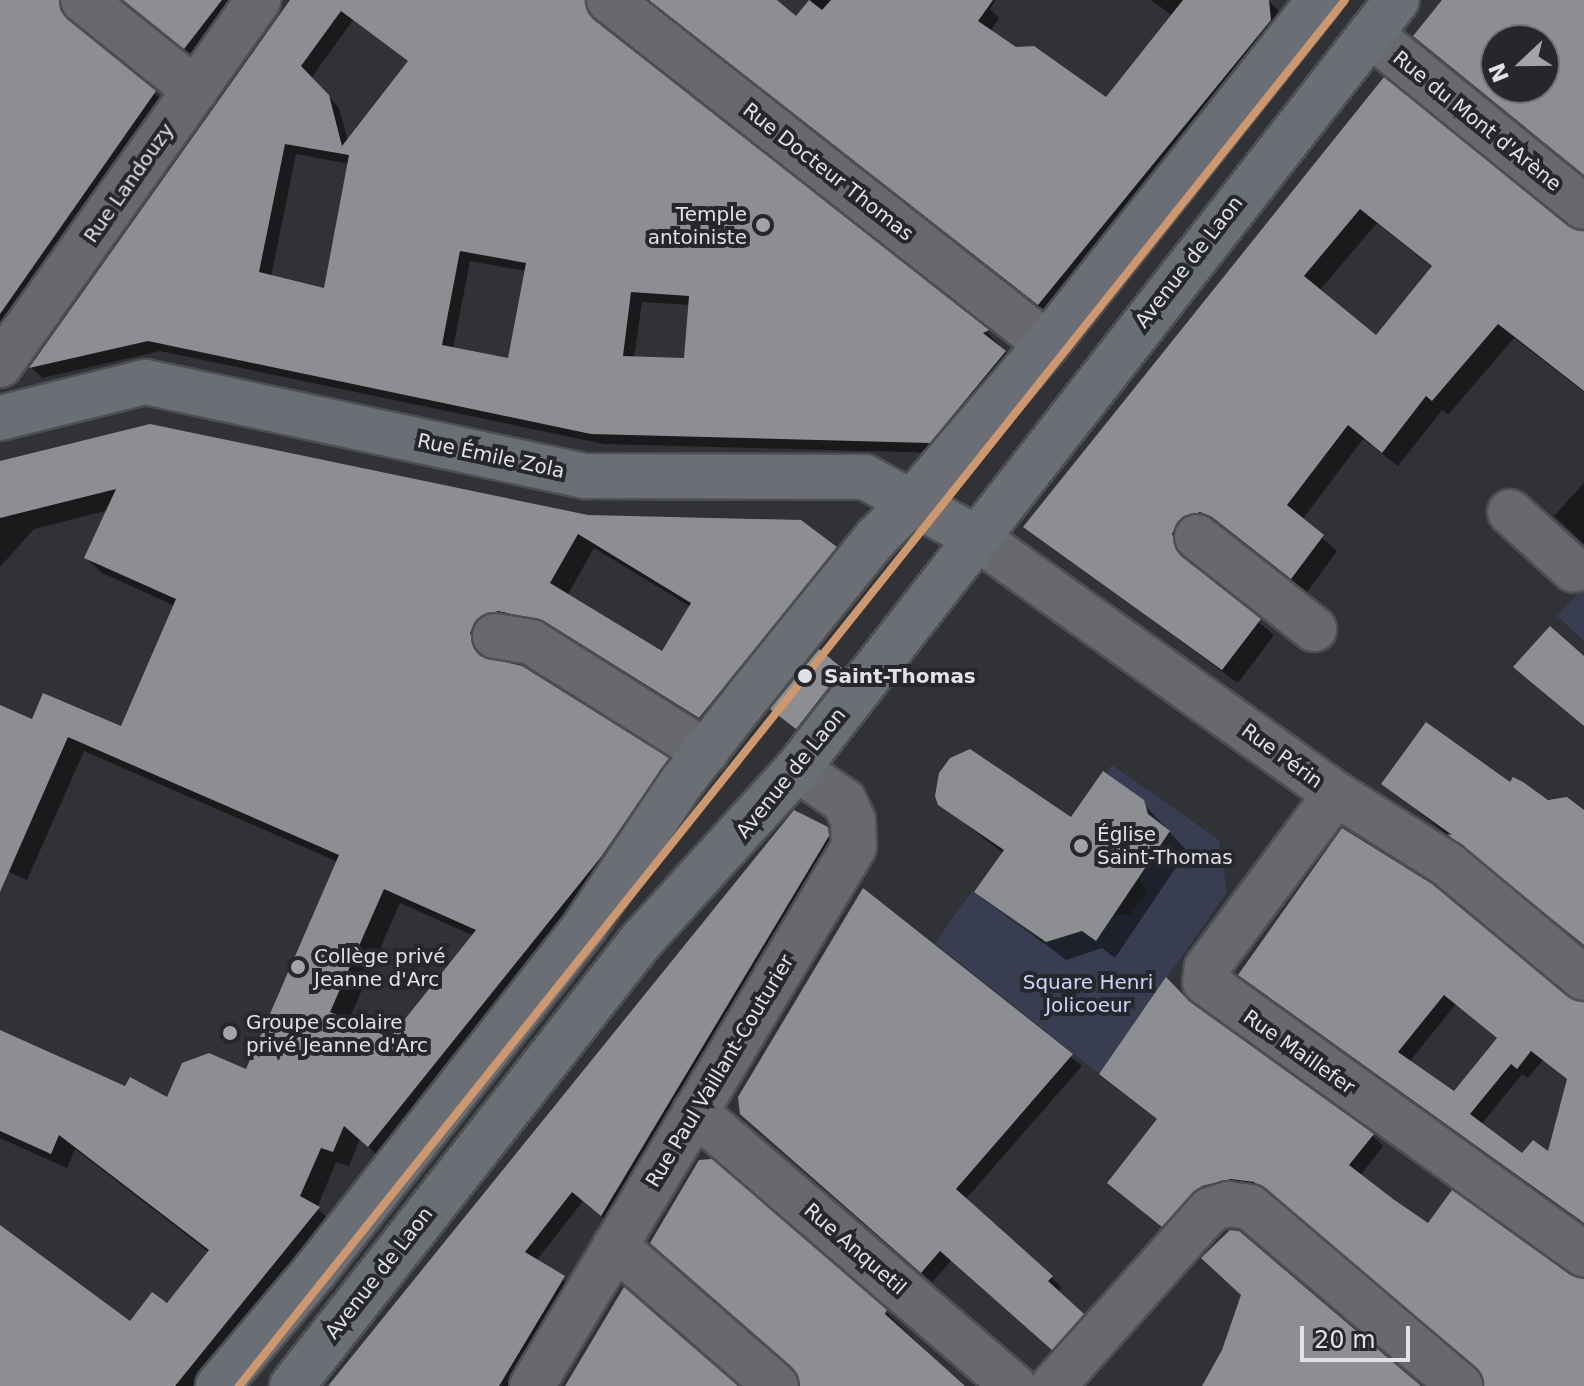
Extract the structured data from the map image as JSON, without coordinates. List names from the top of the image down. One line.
{"streets":{"main road":["Avenue de Laon","Rue Émile Zola"],"street":["Rue du Mont d'Arène","Rue Docteur Thomas","Rue Landouzy","Rue Périn","Rue Maillefer","Rue Paul Vaillant-Couturier","Rue Anquetil"]},"crossings":[["Rue du Mont d'Arène","Avenue de Laon"],["Avenue de Laon","Rue Émile Zola"],["Avenue de Laon","Rue Périn"],["Avenue de Laon","Rue Paul Vaillant-Couturier"],["Rue Émile Zola","Rue Périn"],["Rue Périn","Rue Maillefer"],["Rue Paul Vaillant-Couturier","Rue Anquetil"]],"parks":["Square Henri Jolicoeur"],"places":["Temple antoiniste","Saint-Thomas","Église Saint-Thomas","Collège privé Jeanne d'Arc","Groupe scolaire privé Jeanne d'Arc"],"scale_bar":"20 m","north":"left"}
